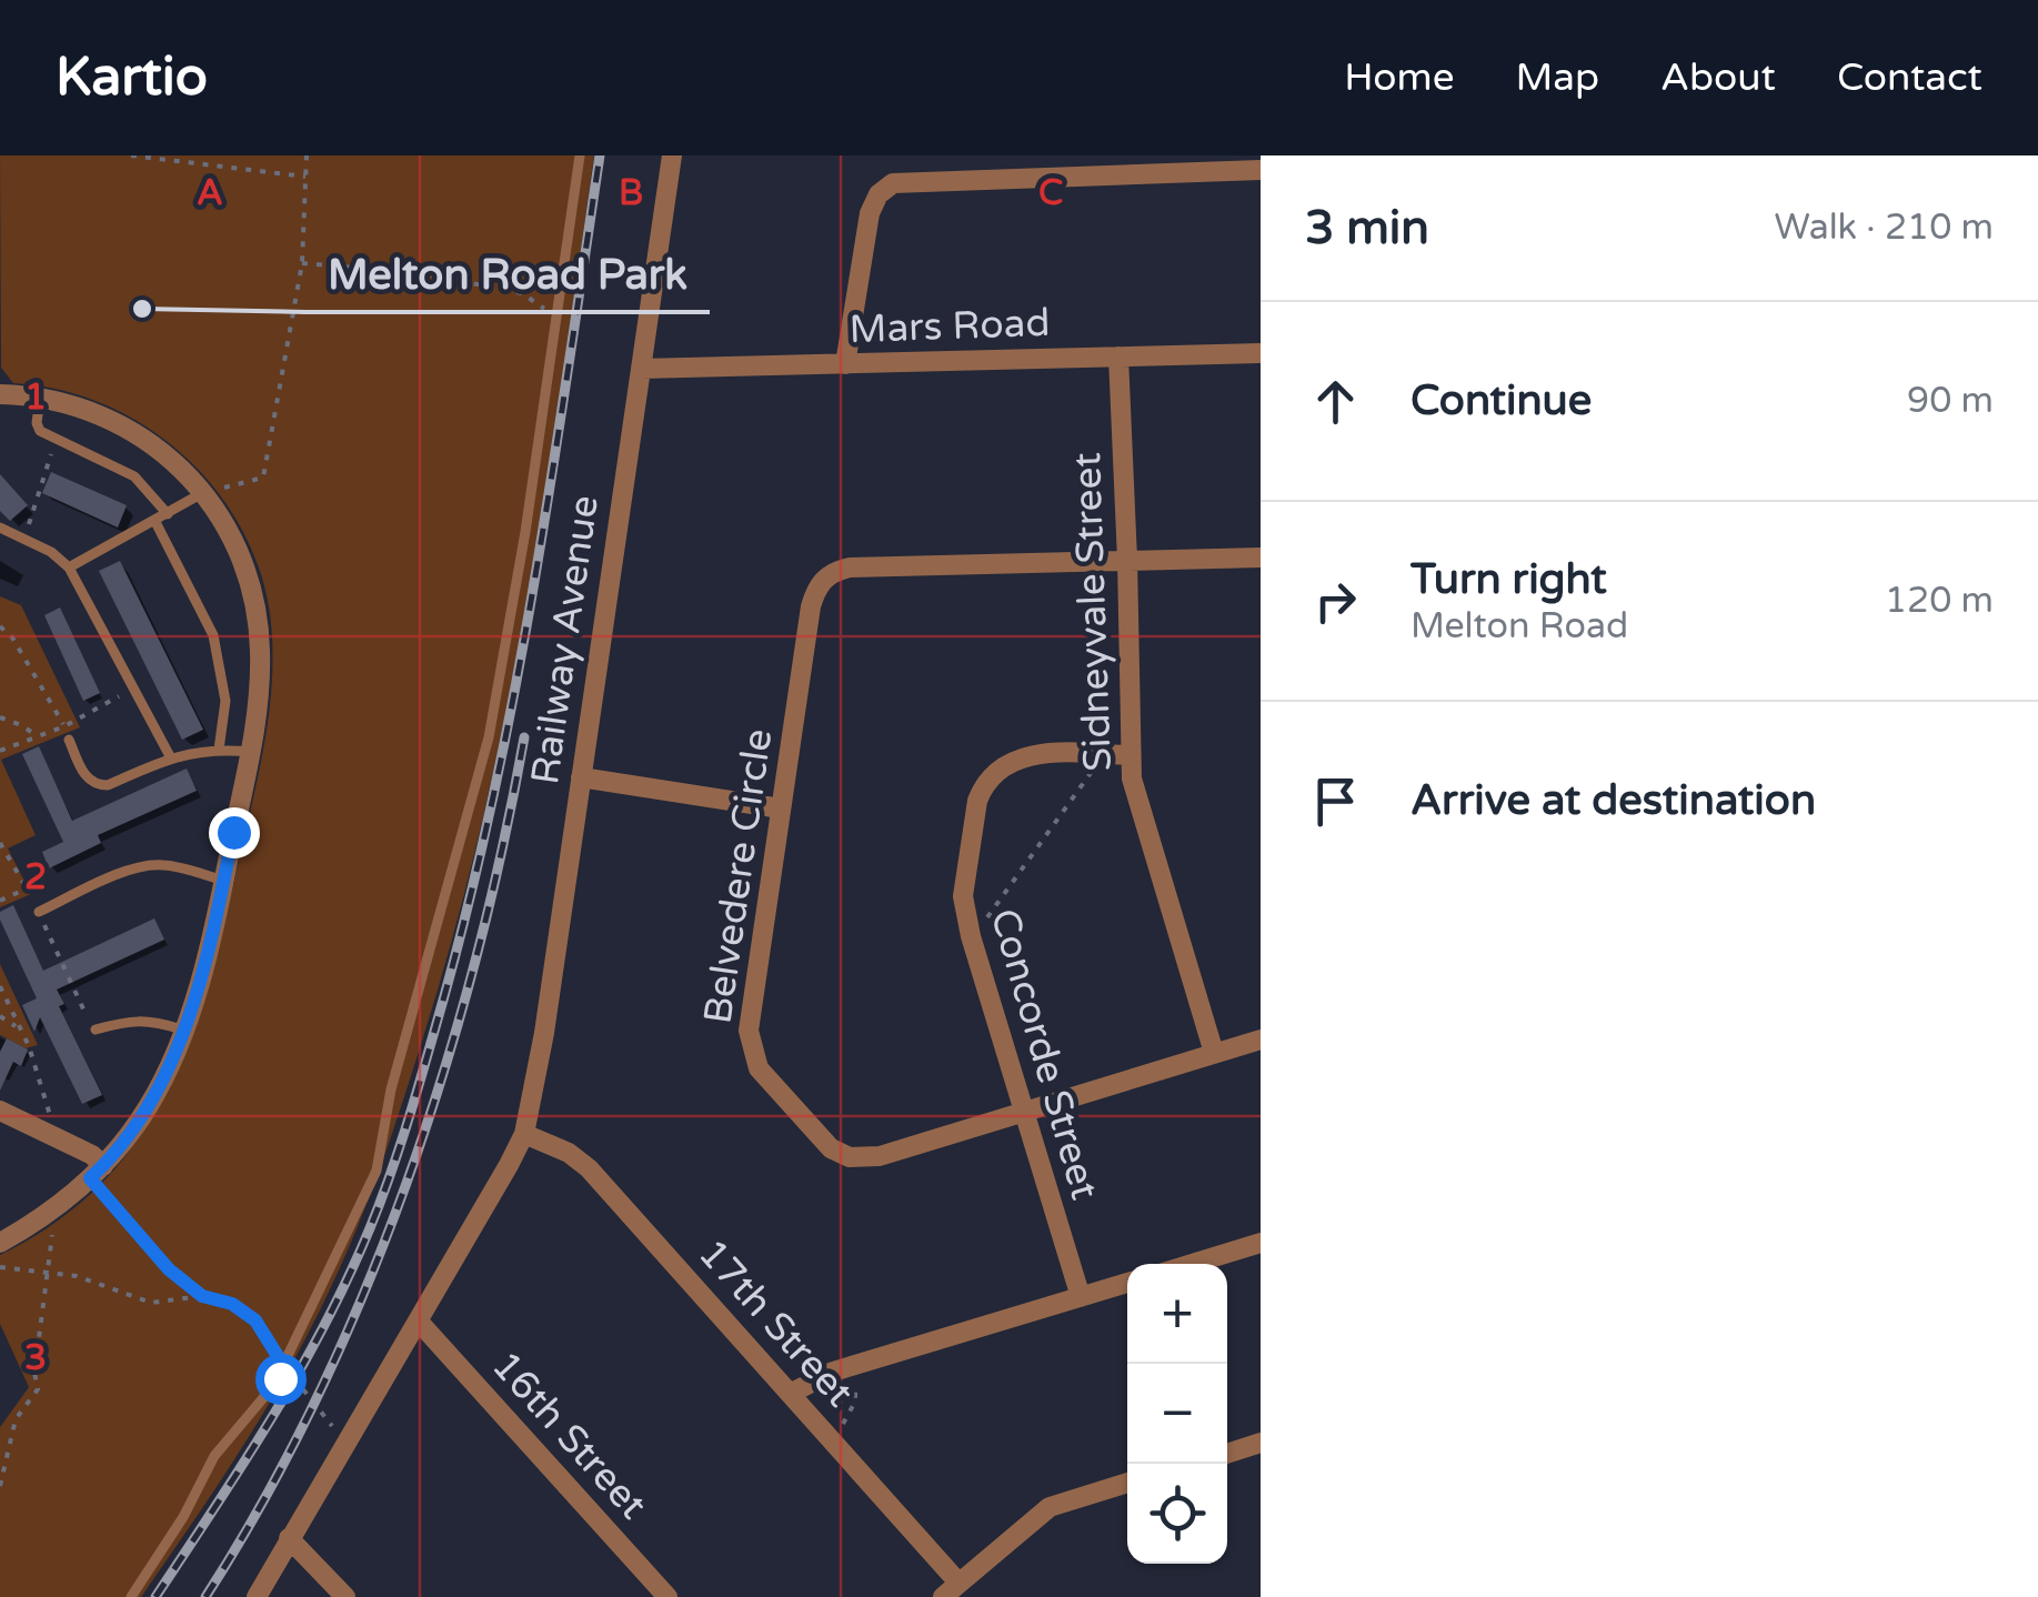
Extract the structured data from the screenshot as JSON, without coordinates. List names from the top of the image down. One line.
{"streets":{"street":["Mars Road","Sidneyvale Street","Railway Avenue","Belvedere Circle","Concorde Street","17th Street","16th Street"]},"crossings":[["Mars Road","Sidneyvale Street"],["Mars Road","Railway Avenue"],["Sidneyvale Street","Belvedere Circle"],["Sidneyvale Street","Concorde Street"],["Railway Avenue","17th Street"],["Railway Avenue","16th Street"],["Belvedere Circle","Concorde Street"]],"places":["Melton Road Park"],"page":{"header":"Kartio","nav":["Home","Map","About","Contact"],"heading":["3 min","Walk · 210 m"],"list":[["Continue","90 m"],["Turn right","Melton Road","120 m"],"Arrive at destination"],"map_buttons":["+","−"]},"grid":{"columns":["A","B","C"],"rows":["1","2","3"]}}
